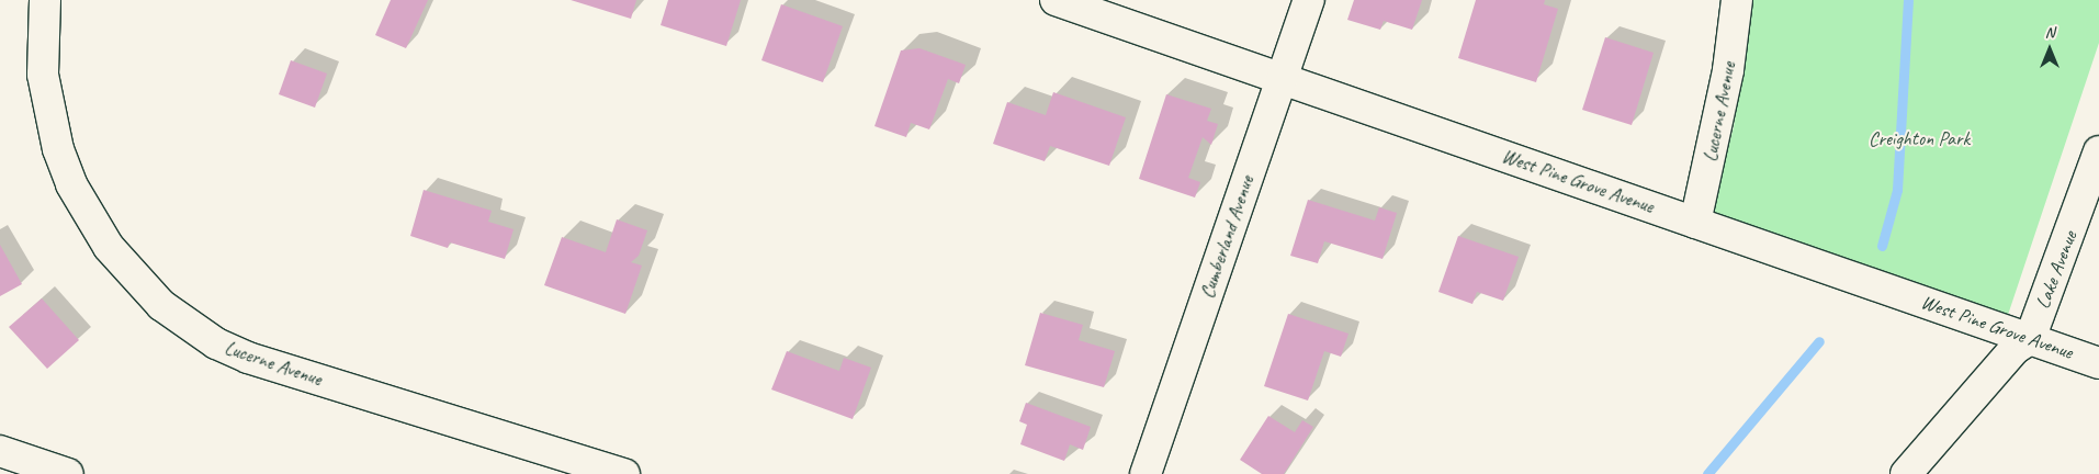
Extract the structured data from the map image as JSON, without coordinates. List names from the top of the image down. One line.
{"streets":{"street":["Lucerne Avenue","West Pine Grove Avenue","Cumberland Avenue","Lake Avenue"]},"crossings":[["Lucerne Avenue","West Pine Grove Avenue"],["West Pine Grove Avenue","Cumberland Avenue"],["West Pine Grove Avenue","Lake Avenue"]],"parks":["Creighton Park"],"north":"top"}
